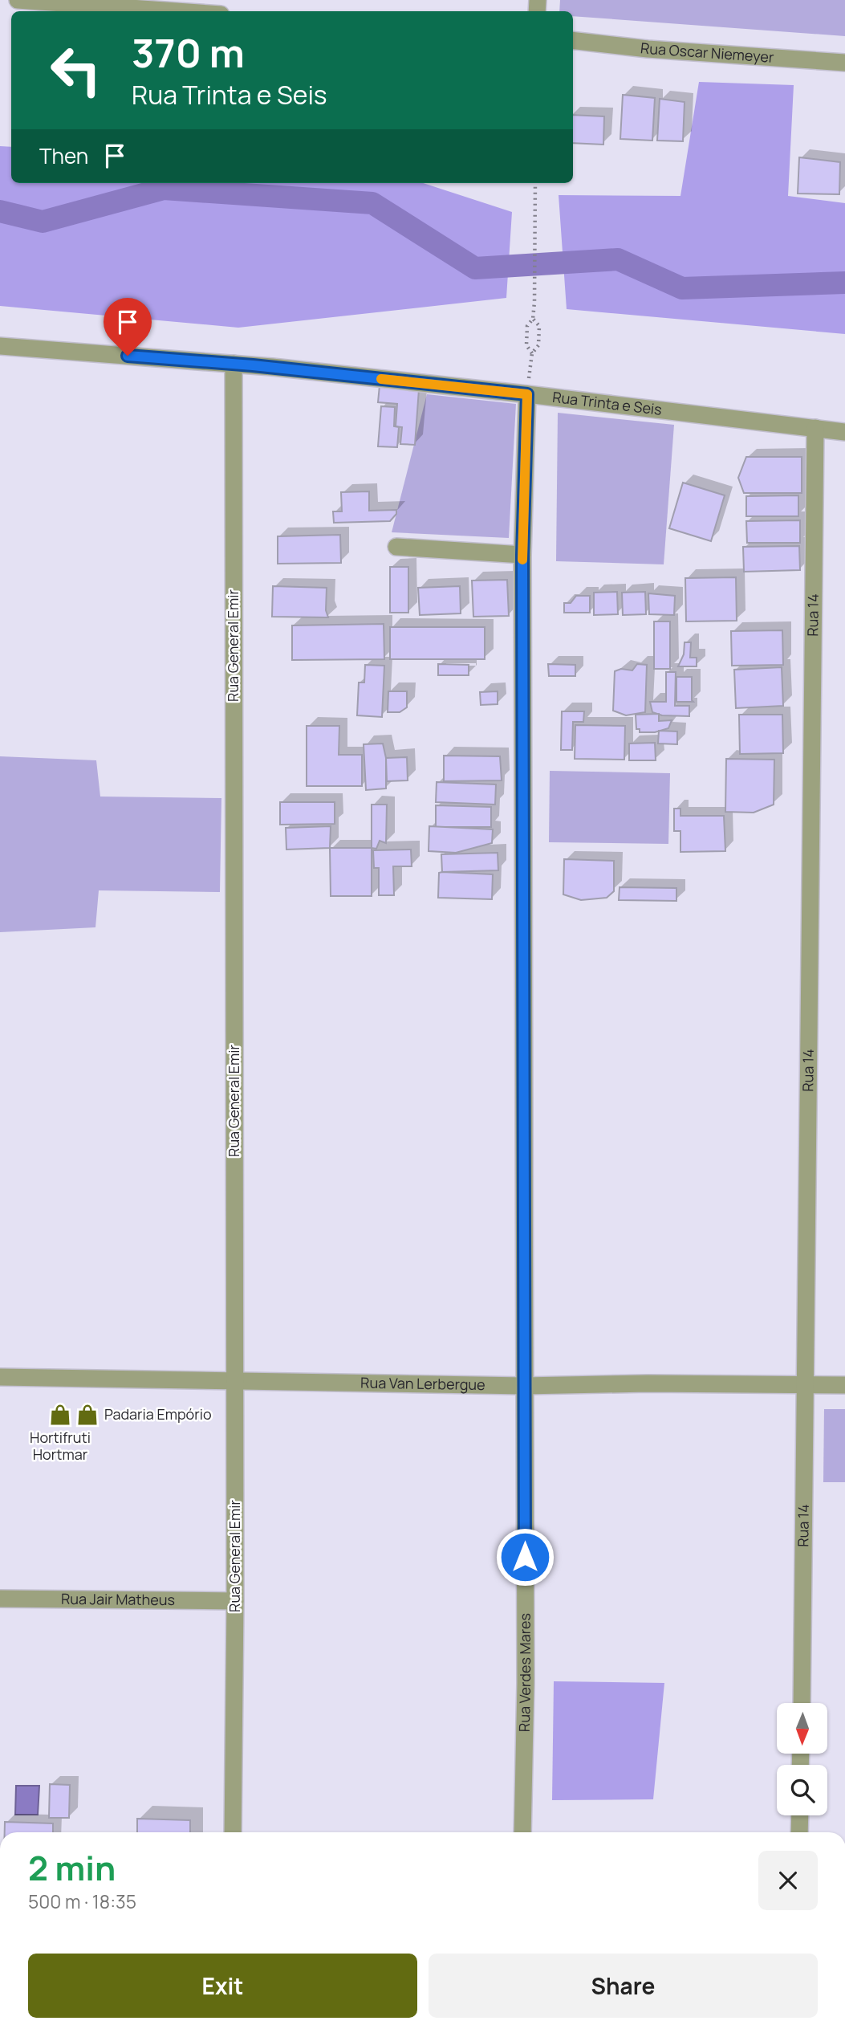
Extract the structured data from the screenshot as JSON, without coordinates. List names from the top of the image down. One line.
{"streets":{"street":["Rua Oscar Niemeyer","Rua Trinta e Seis","Rua 14","Rua General Emir","Rua Van Lerbergue","Rua Jair Matheus","Rua Verdes Mares"]},"crossings":[["Rua Trinta e Seis","Rua 14"],["Rua Trinta e Seis","Rua General Emir"],["Rua Trinta e Seis","Rua Verdes Mares"],["Rua 14","Rua Van Lerbergue"],["Rua General Emir","Rua Van Lerbergue"],["Rua General Emir","Rua Jair Matheus"],["Rua Van Lerbergue","Rua Verdes Mares"]],"places":{"shop":["Hortifruti Hortmar","Padaria Empório"]},"north":"bottom","page":{"turn":["370 m","Rua Trinta e Seis"],"then":"Then","heading":["2 min","500 m · 18:35"],"buttons":["Exit","Share"]}}
